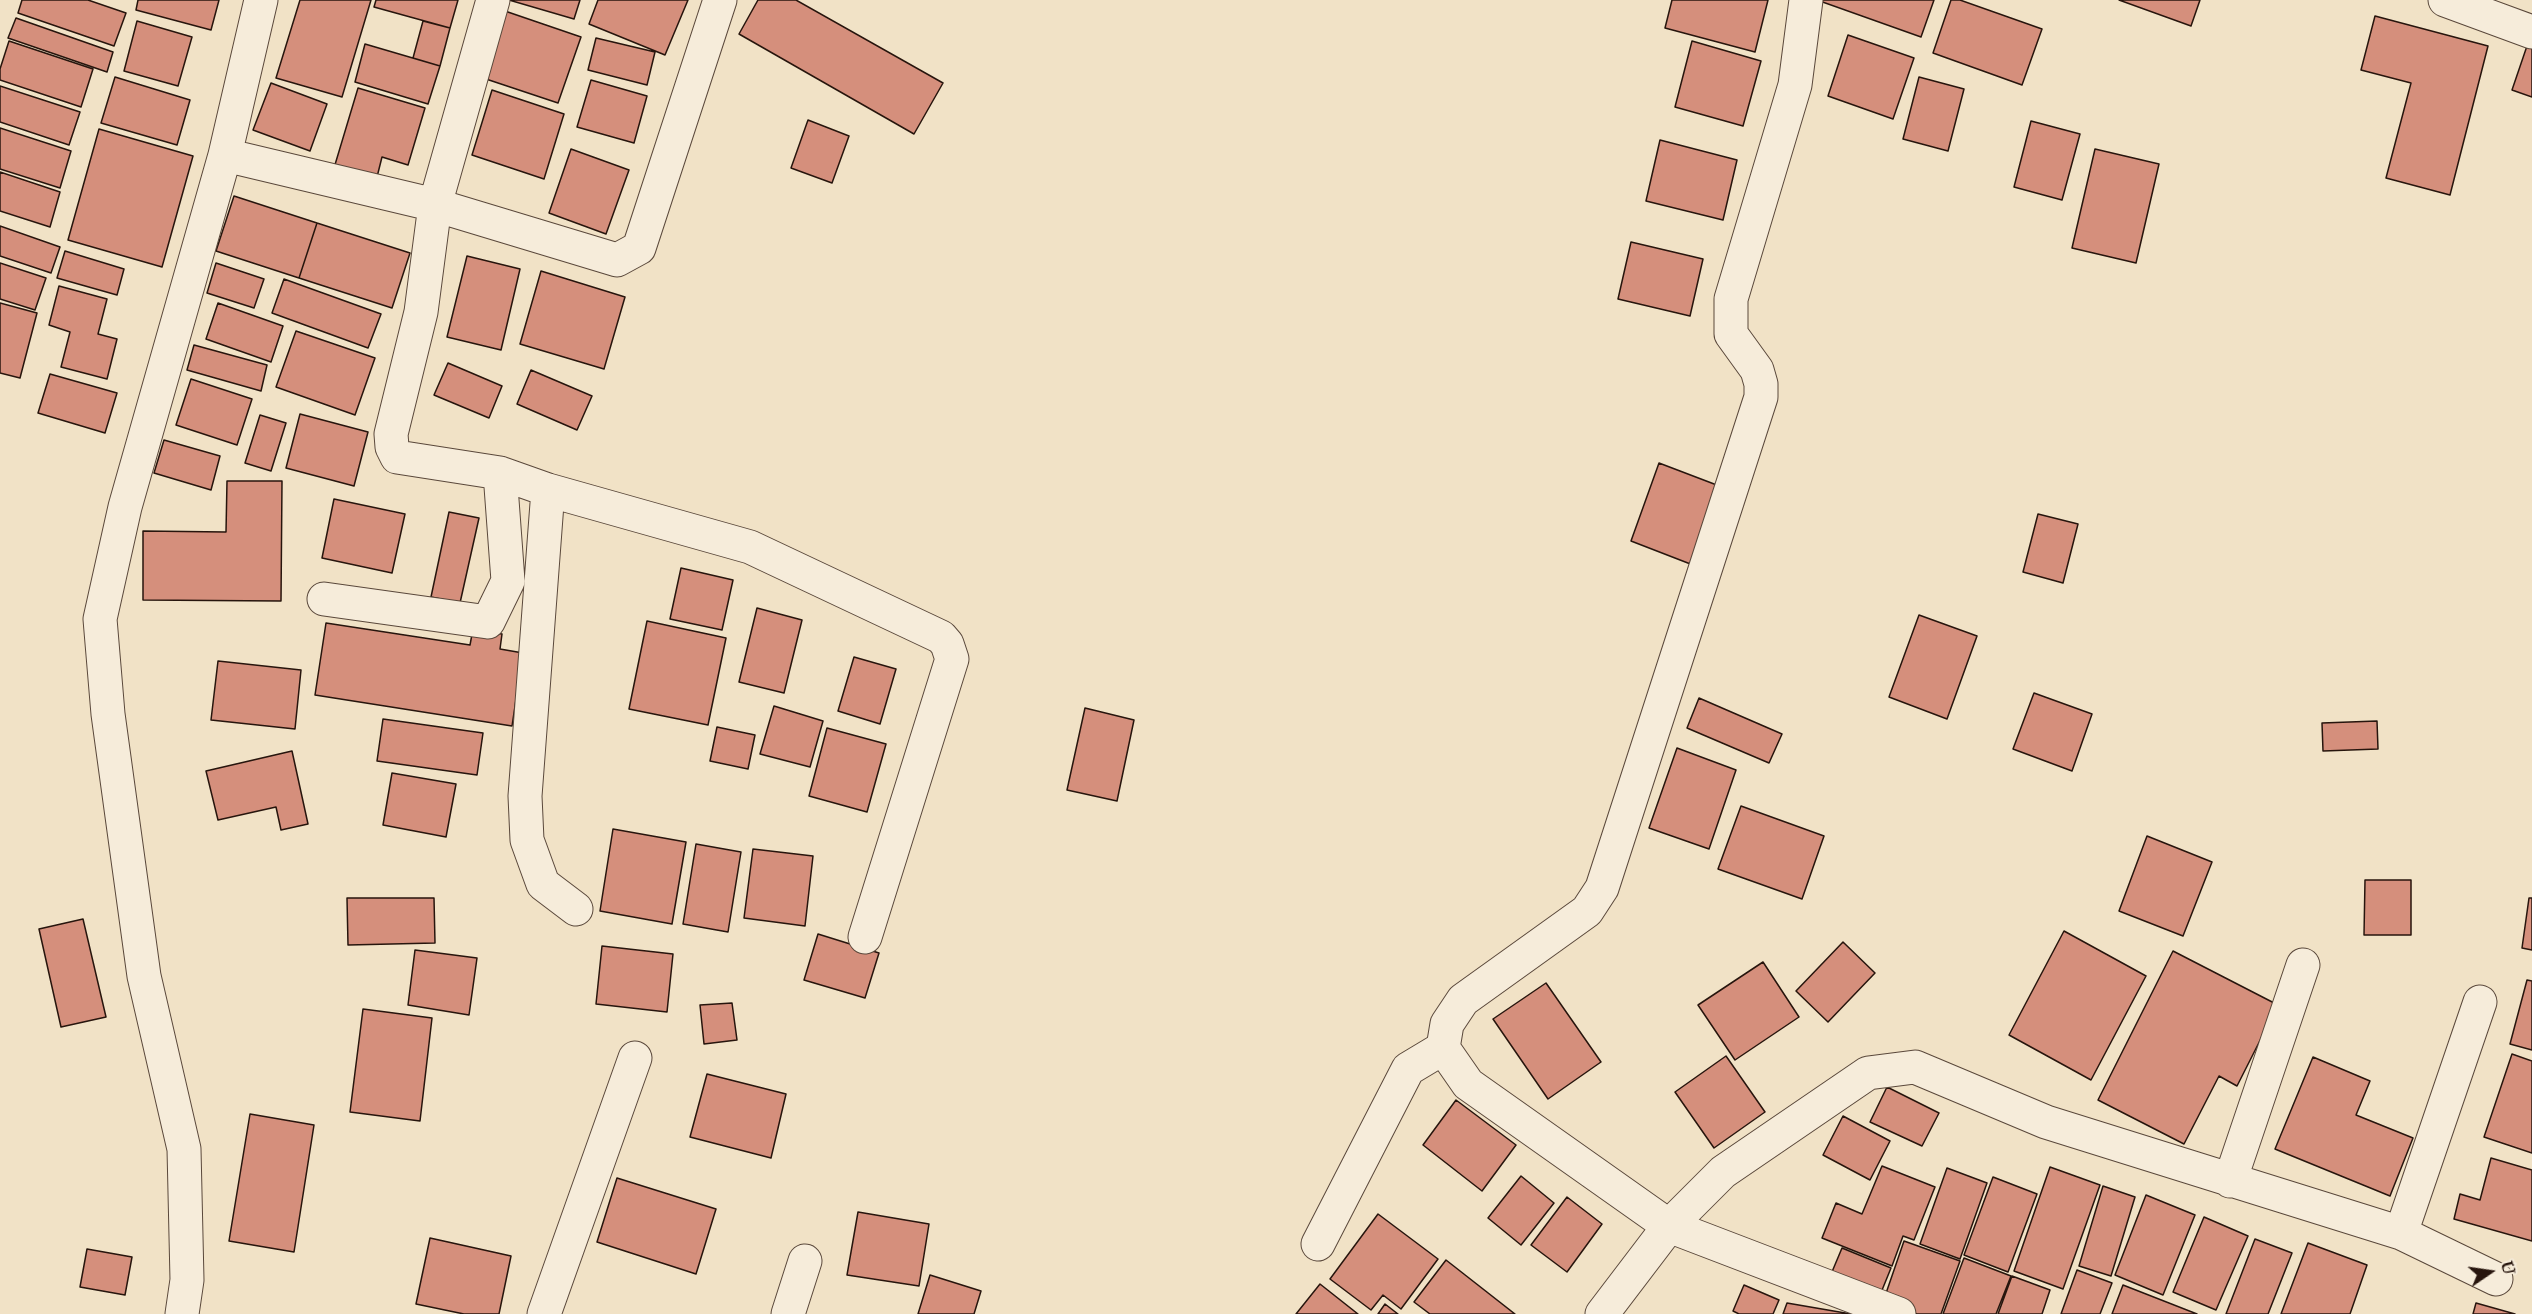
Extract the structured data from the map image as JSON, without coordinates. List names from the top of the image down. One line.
{"north":"right"}
